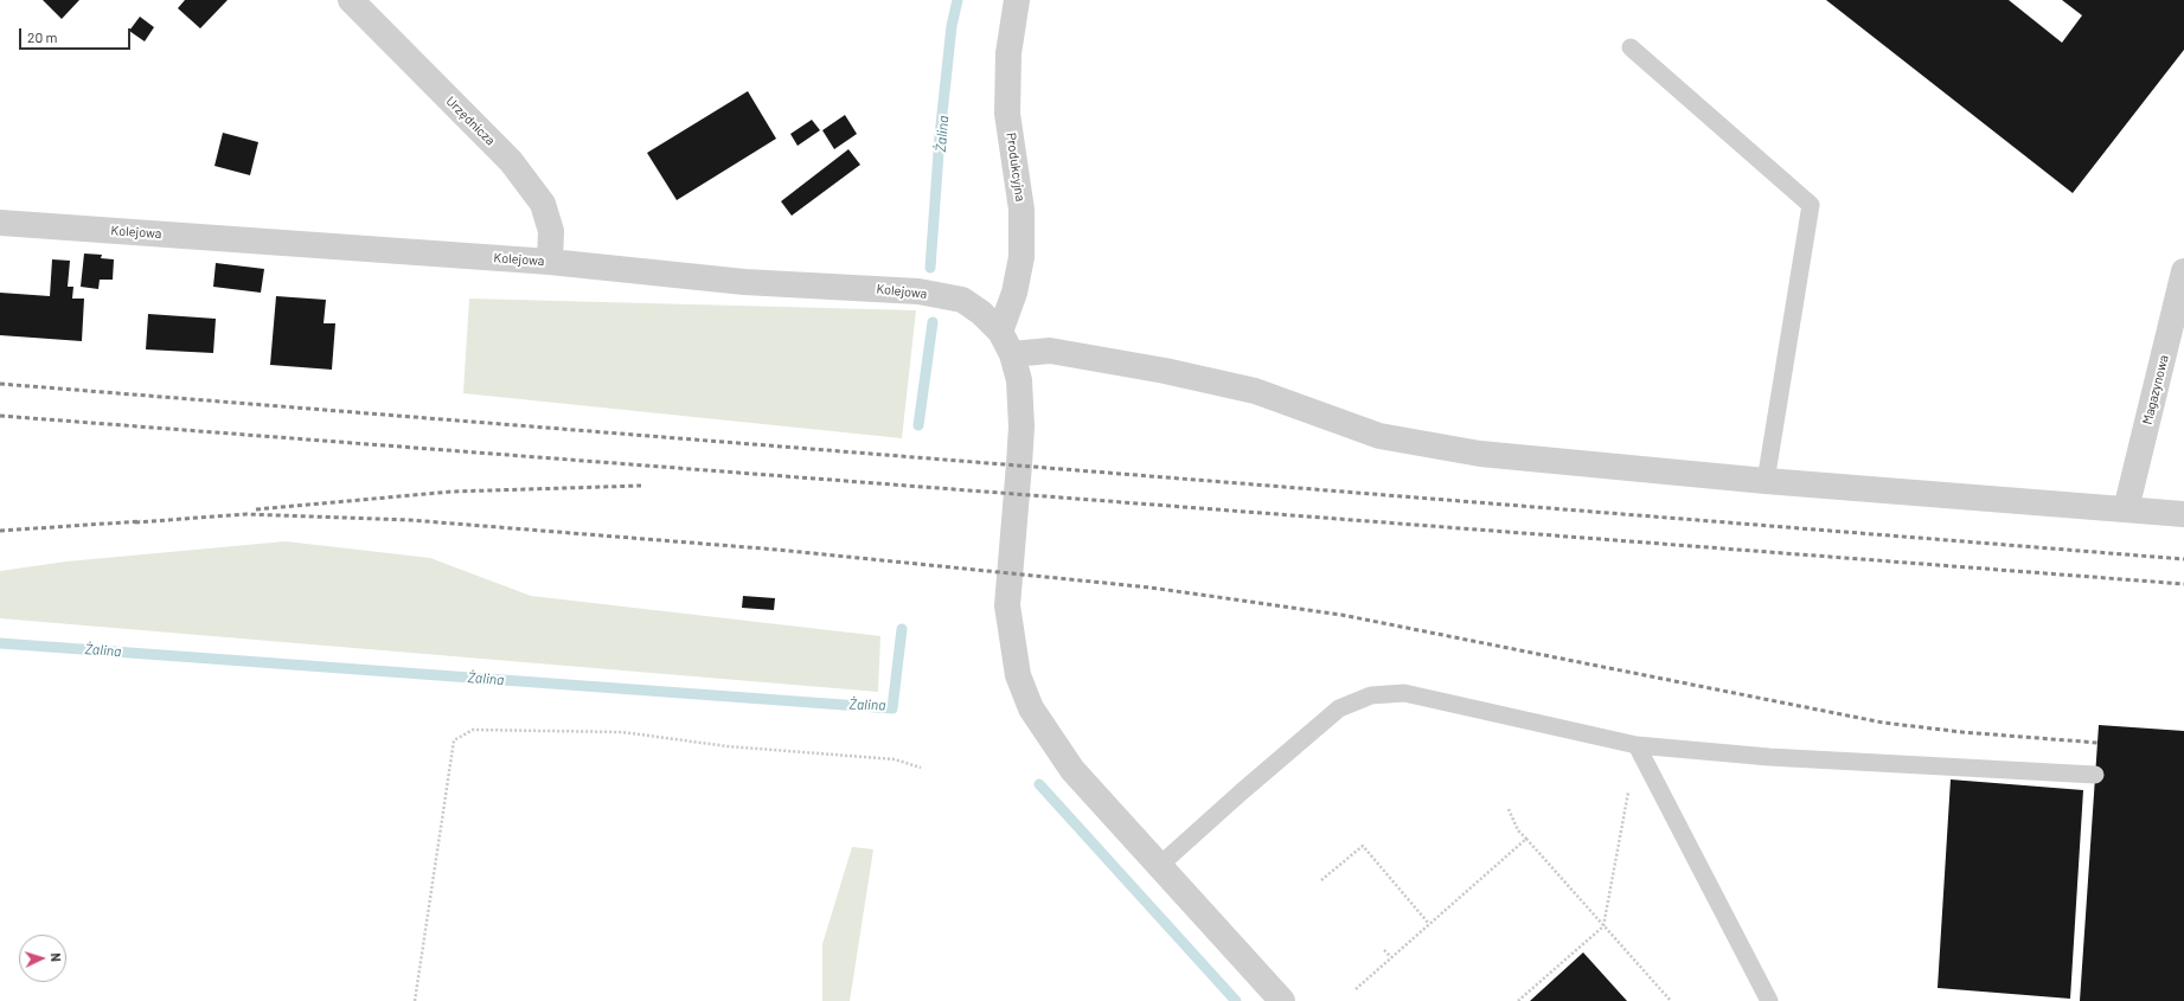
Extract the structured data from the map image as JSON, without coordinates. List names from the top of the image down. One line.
{"streets":{"street":["Urzędnicza","Produkcyjna","Kolejowa","Magazynowa"]},"crossings":[["Urzędnicza","Kolejowa"],["Produkcyjna","Kolejowa"]],"water":["Żalina"],"scale_bar":"20 m","north":"right"}
